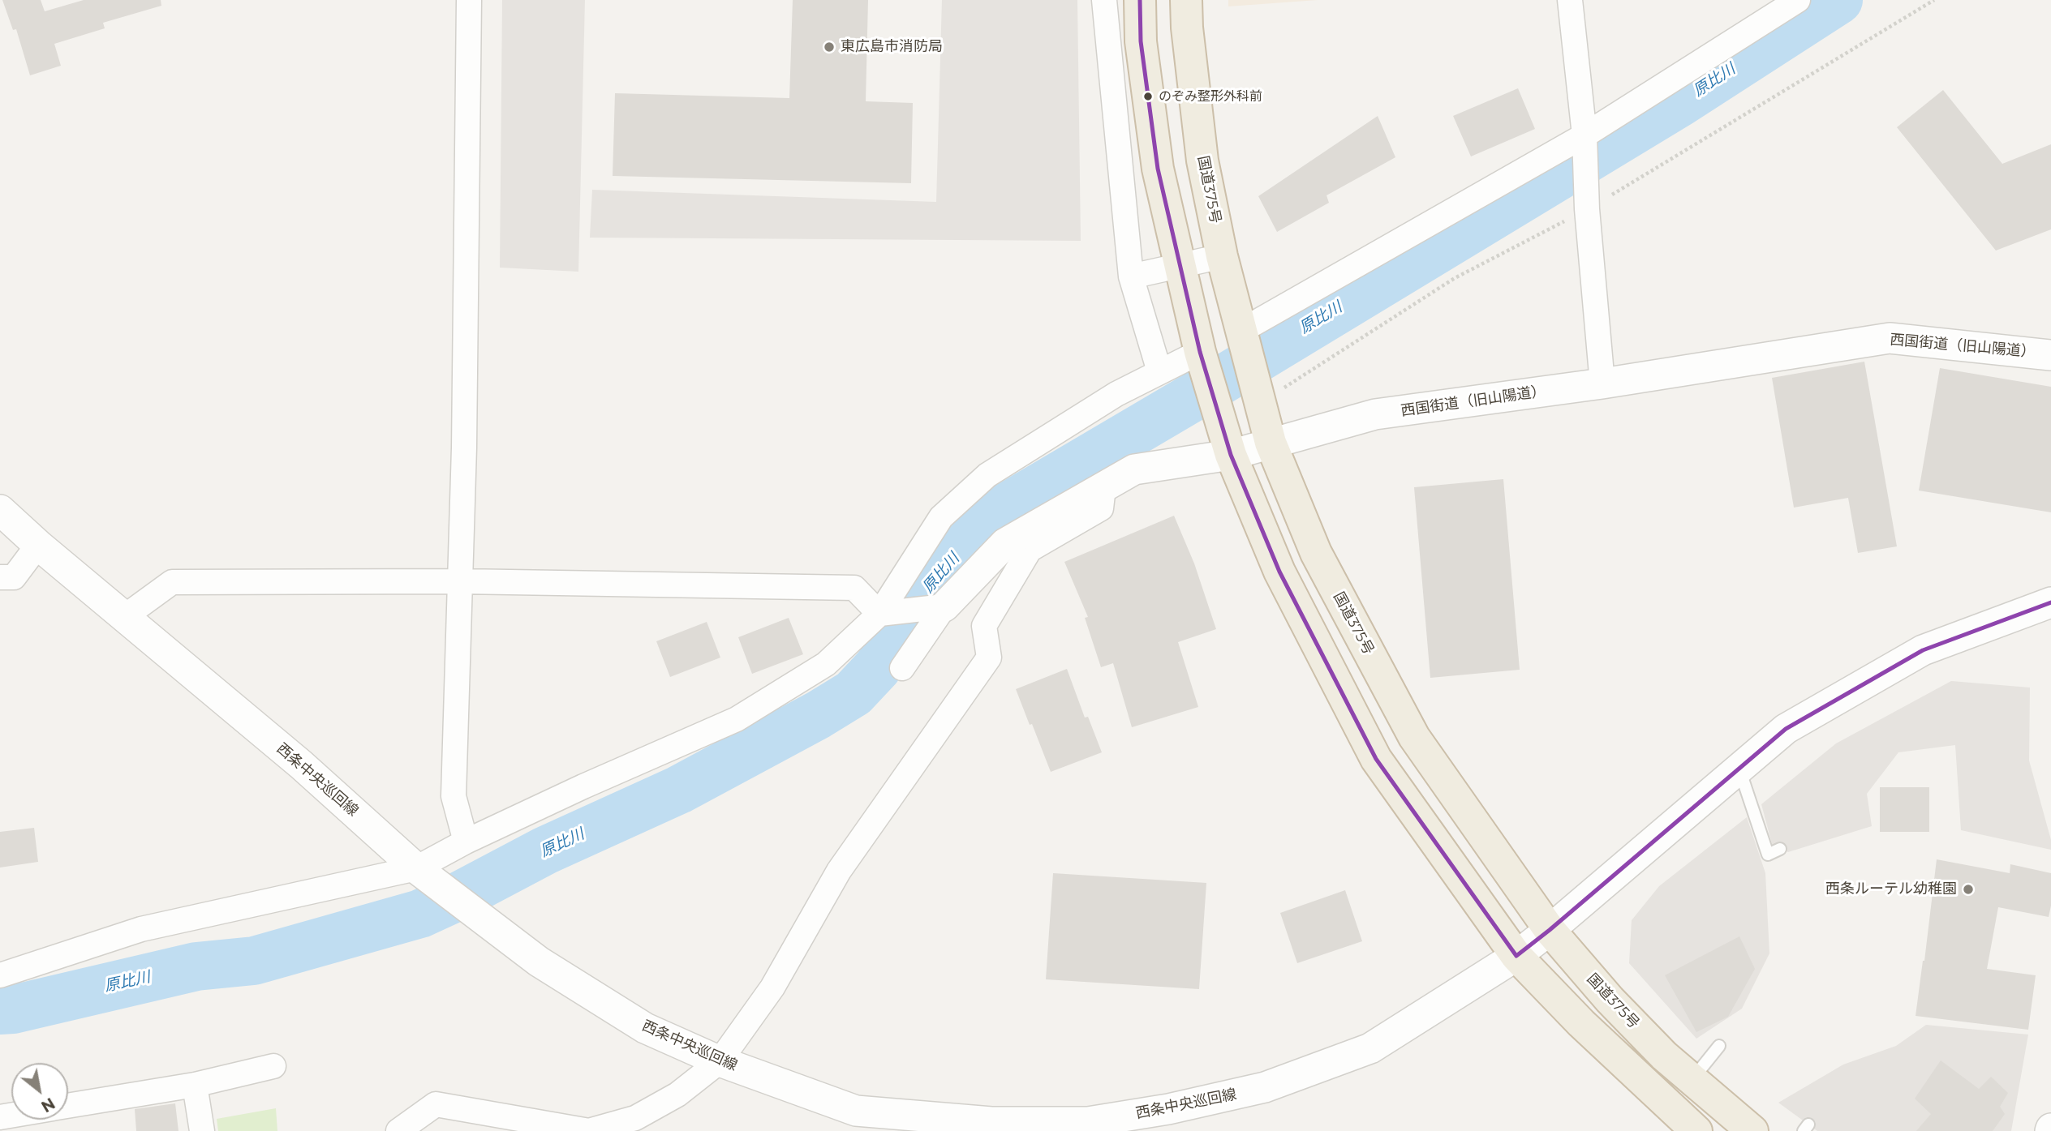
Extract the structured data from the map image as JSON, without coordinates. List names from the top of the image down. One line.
{"streets":{"highway":["国道375号"],"street":["西国街道（旧山陽道）","西条中央巡回線"]},"crossings":[["国道375号","西国街道（旧山陽道）"],["国道375号","西条中央巡回線"]],"water":["原比川"],"places":["東広島市消防局","のぞみ整形外科前","西条ルーテル幼稚園"],"north":"bottom right"}
